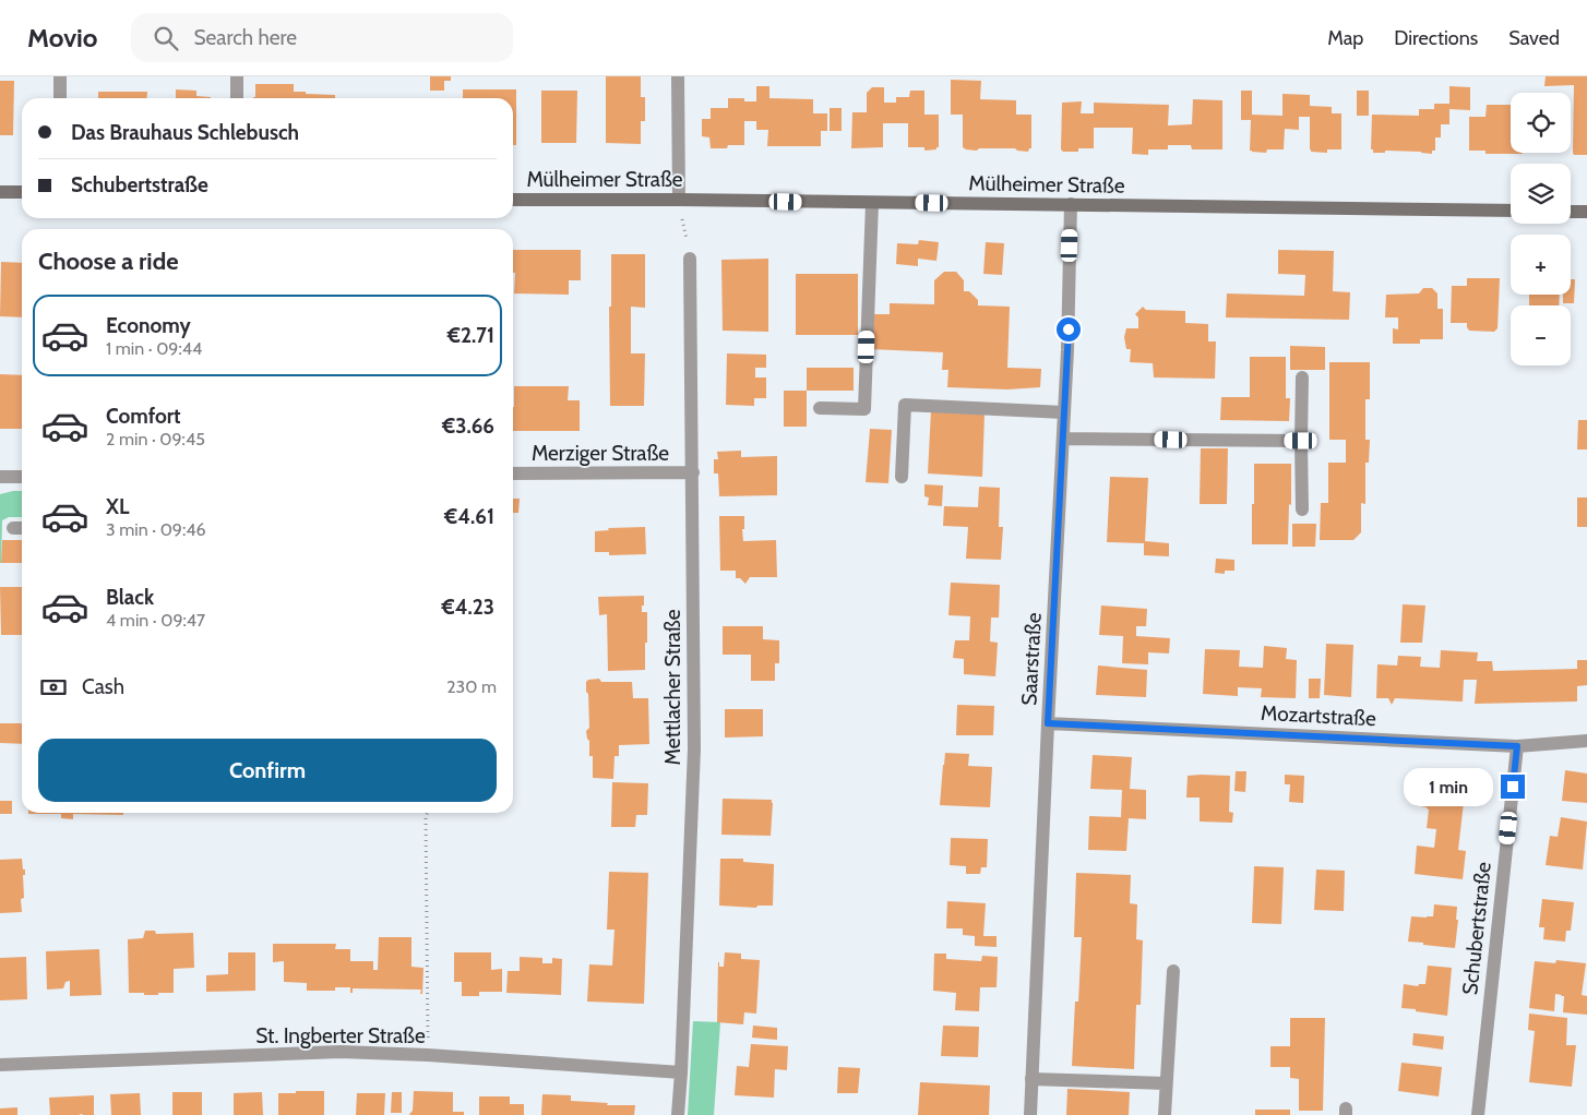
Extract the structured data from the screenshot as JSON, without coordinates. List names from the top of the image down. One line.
{"streets":{"main road":["Mülheimer Straße"],"street":["Merziger Straße","Saarstraße","Mettlacher Straße","Mozartstraße","Schubertstraße","St. Ingberter Straße"]},"crossings":[["Mülheimer Straße","Saarstraße"],["Merziger Straße","Mettlacher Straße"],["Saarstraße","Mozartstraße"],["Mettlacher Straße","St. Ingberter Straße"],["Mozartstraße","Schubertstraße"]],"page":{"header":"Movio","search":"Search here","nav":["Map","Directions","Saved"],"map_buttons":["+","−"],"banner":["Das Brauhaus Schlebusch","Schubertstraße"],"heading":"Choose a ride","list":[{"name":"Economy","note":"1 min · 09:44","value":"€2.71"},{"name":"Comfort","note":"2 min · 09:45","value":"€3.66"},{"name":"XL","note":"3 min · 09:46","value":"€4.61"},{"name":"Black","note":"4 min · 09:47","value":"€4.23"}],"pay":["Cash","230 m"],"buttons":"Confirm","bubble":"1 min"}}
